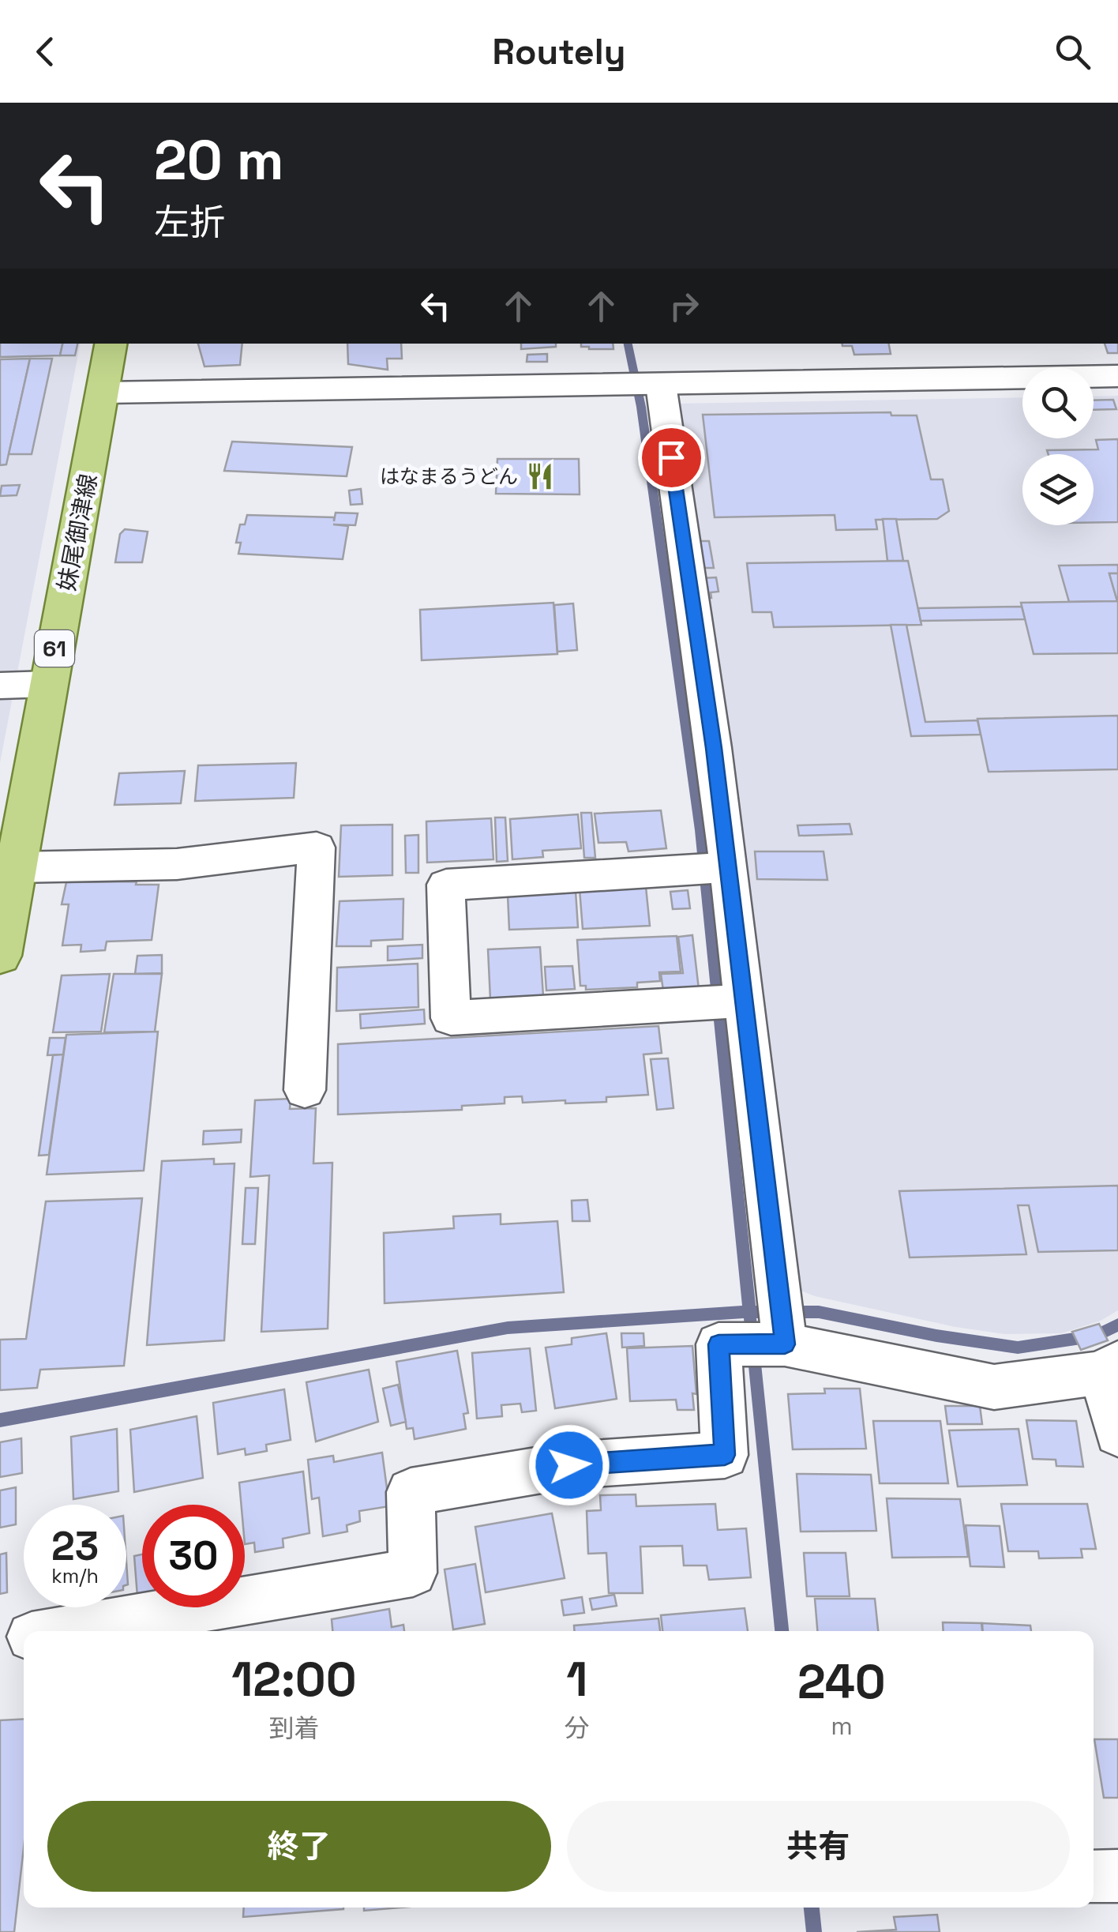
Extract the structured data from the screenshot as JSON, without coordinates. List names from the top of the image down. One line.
{"streets":{"main road":["妹尾御津線","61"]},"places":{"restaurant":["はなまるうどん"]},"page":{"header":"Routely","turn":["20 m","左折"],"speed":"23 km/h","limit":"30","eta":["12:00","到着","1","分","240","m"],"buttons":["終了","共有"]}}
